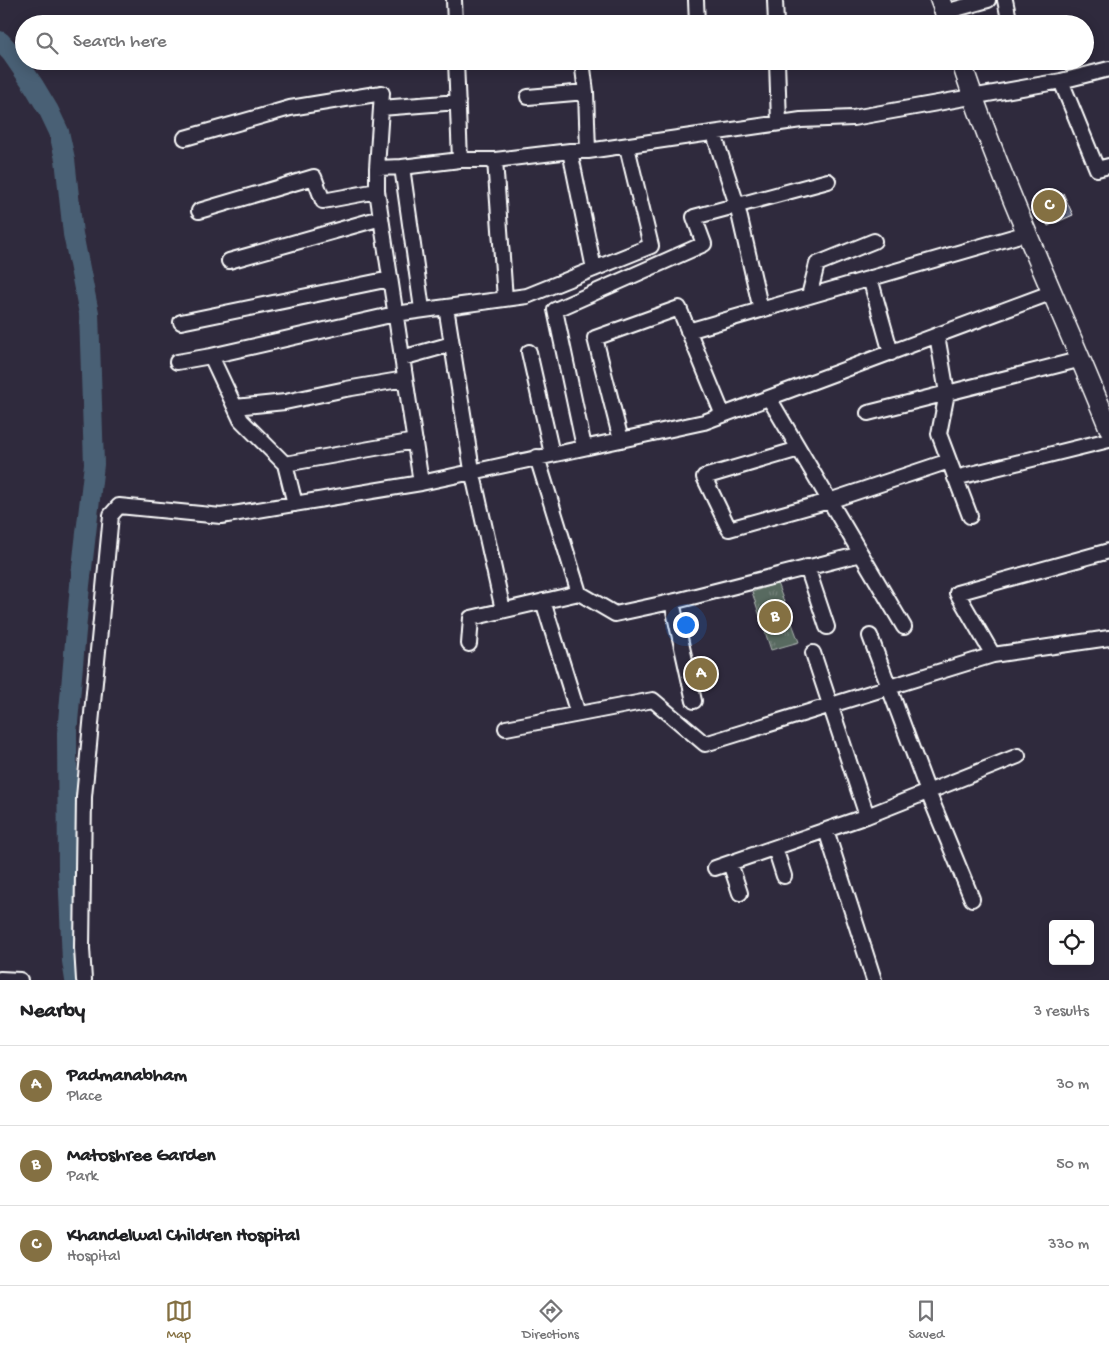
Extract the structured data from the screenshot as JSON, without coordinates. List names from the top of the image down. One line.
{"page":{"search":"Search here","pins":["C","B","A"],"heading":["Nearby","3 results"],"list":[{"mark":"A","name":"Padmanabham","note":"Place","value":"30 m"},{"mark":"B","name":"Matoshree Garden","note":"Park","value":"50 m"},{"mark":"C","name":"Khandelwal Children Hospital","note":"Hospital","value":"330 m"}],"nav":["Map","Directions","Saved"]}}
